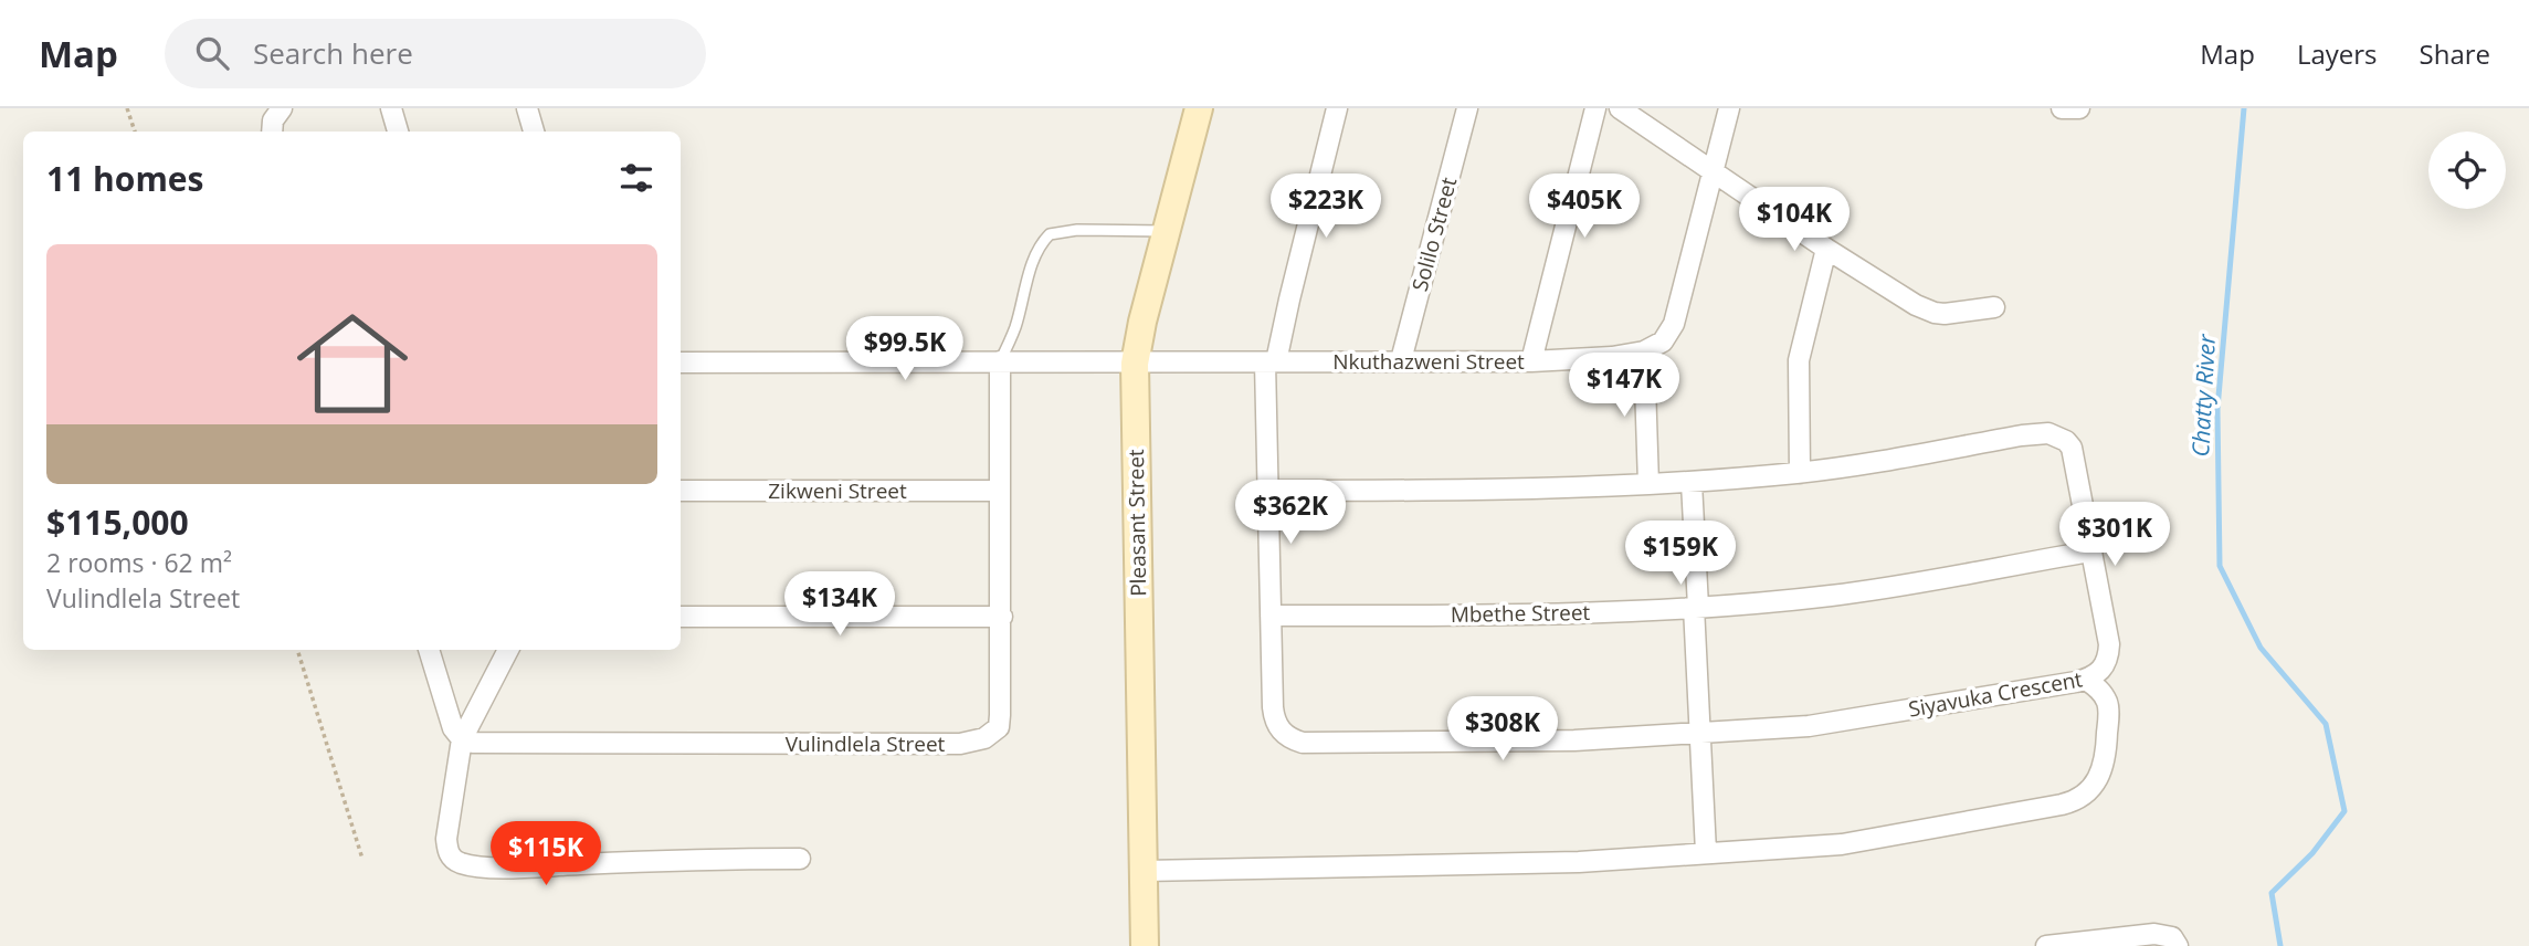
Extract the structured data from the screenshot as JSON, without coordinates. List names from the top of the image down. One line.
{"streets":{"street":["Solilo Street","Nkuthazweni Street","Zikweni Street","Pleasant Street","Mbethe Street","Siyavuka Crescent","Vulindlela Street"]},"crossings":[["Solilo Street","Nkuthazweni Street"],["Nkuthazweni Street","Pleasant Street"],["Nkuthazweni Street","Siyavuka Crescent"],["Nkuthazweni Street","Vulindlela Street"],["Zikweni Street","Vulindlela Street"],["Mbethe Street","Siyavuka Crescent"]],"water":["Chatty River"],"page":{"header":"Map","search":"Search here","nav":["Map","Layers","Share"],"heading":"11 homes","price":["$223K","$405K","$104K","$99.5K","$147K","$362K","$301K","$159K","$134K","$308K","$115K"],"list":[{"name":"$115,000","note":"2 rooms · 62 m² · Vulindlela Street"}]}}
